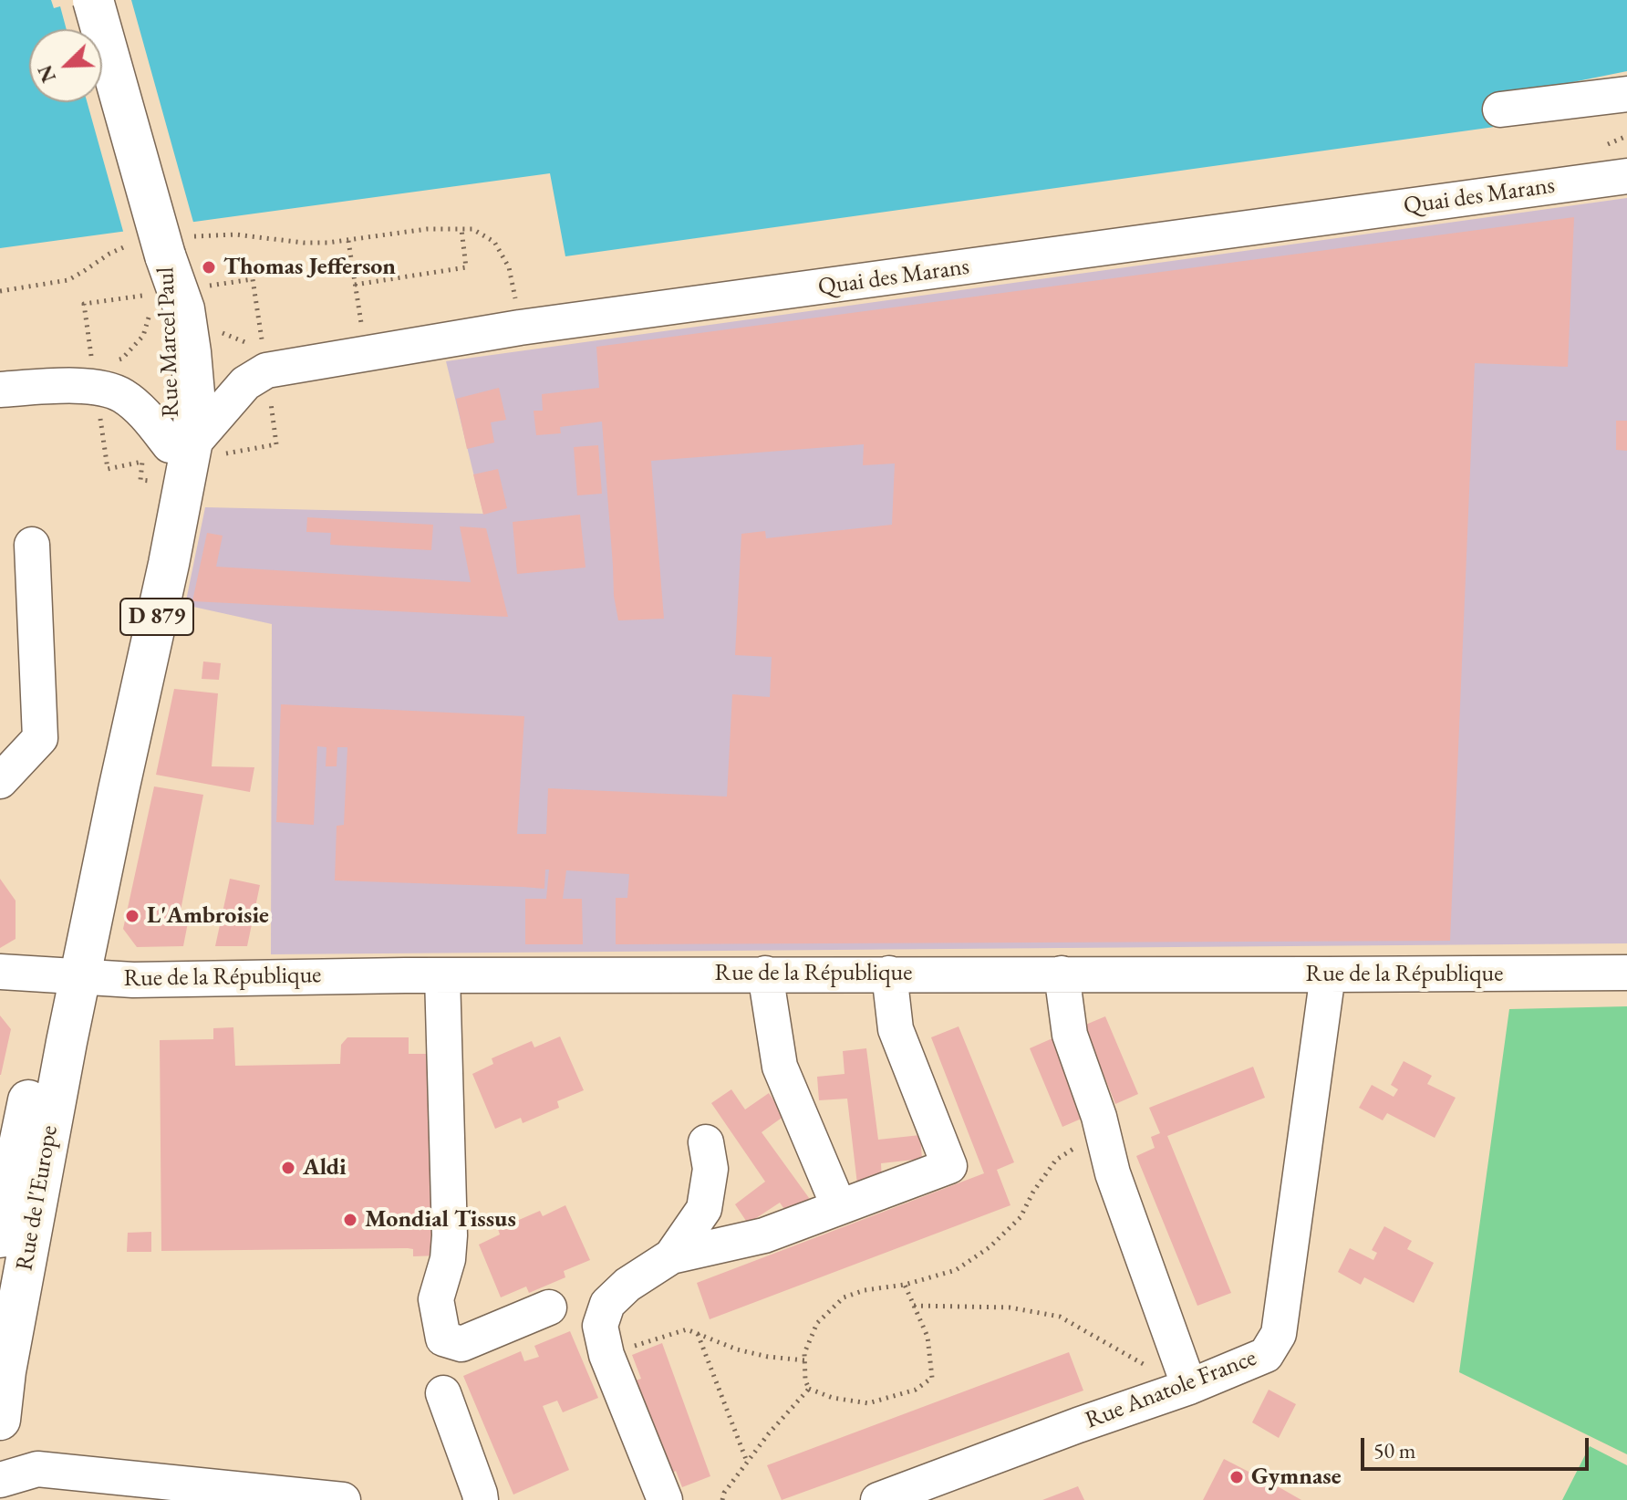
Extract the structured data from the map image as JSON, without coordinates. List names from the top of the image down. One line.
{"streets":{"main road":["Rue Marcel Paul","D 879","Rue de l'Europe"],"street":["Quai des Marans","Rue de la République","Rue Anatole France"]},"crossings":[["Quai des Marans","Rue Marcel Paul"],["Rue Marcel Paul","D 879"],["Rue Marcel Paul","Rue de la République"],["Rue Marcel Paul","Rue de l'Europe"],["Rue de la République","Rue de l'Europe"],["Rue de la République","Rue Anatole France"]],"places":["Thomas Jefferson","L'Ambroisie","Aldi","Mondial Tissus","Gymnase"],"scale_bar":"50 m","north":"bottom left"}
